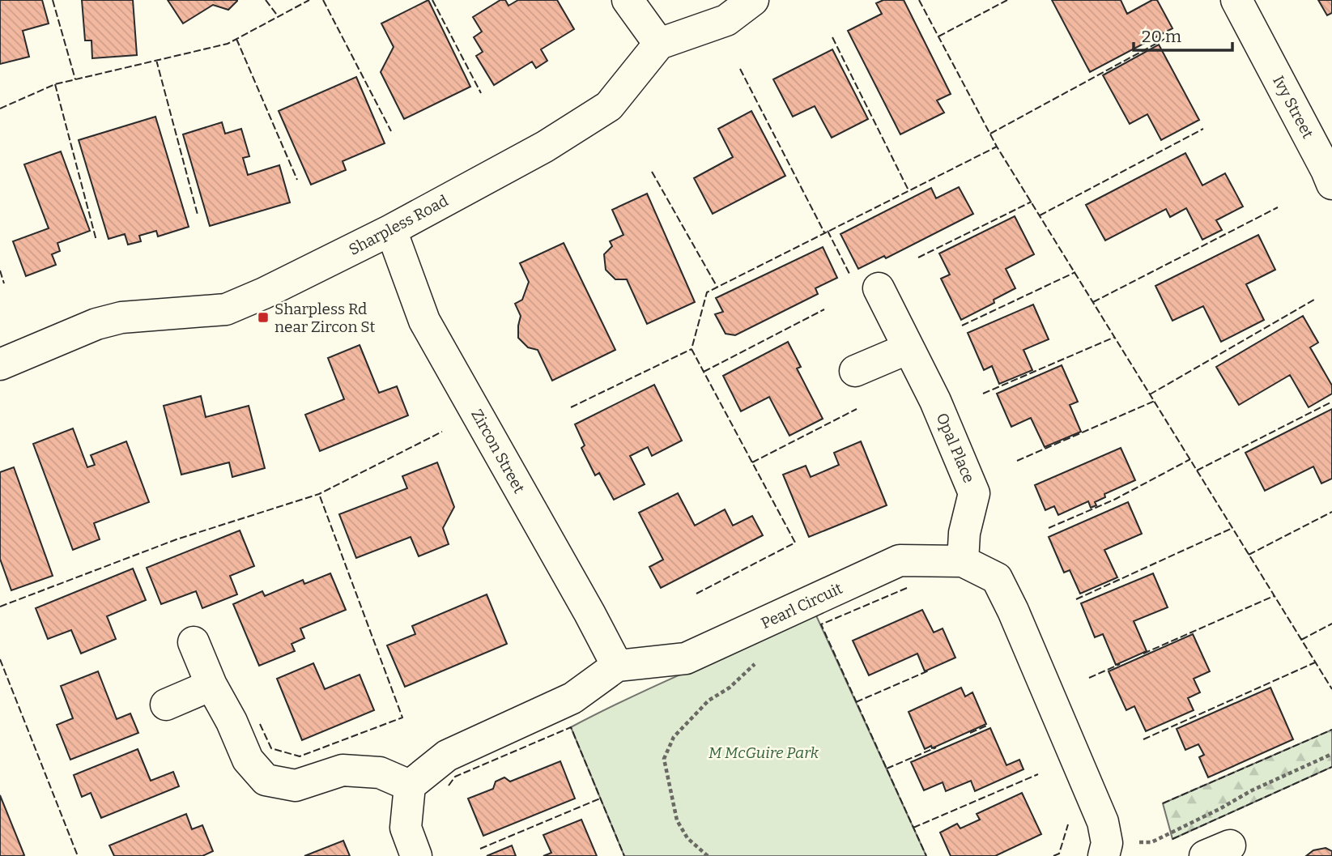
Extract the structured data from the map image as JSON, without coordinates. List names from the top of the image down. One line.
{"streets":{"street":["Ivy Street","Sharpless Road","Opal Place","Zircon Street","Pearl Circuit"]},"crossings":[["Sharpless Road","Zircon Street"],["Opal Place","Pearl Circuit"],["Zircon Street","Pearl Circuit"]],"parks":["M McGuire Park"],"places":{"transit":["Sharpless Rd near Zircon St"]},"scale_bar":"20 m"}
